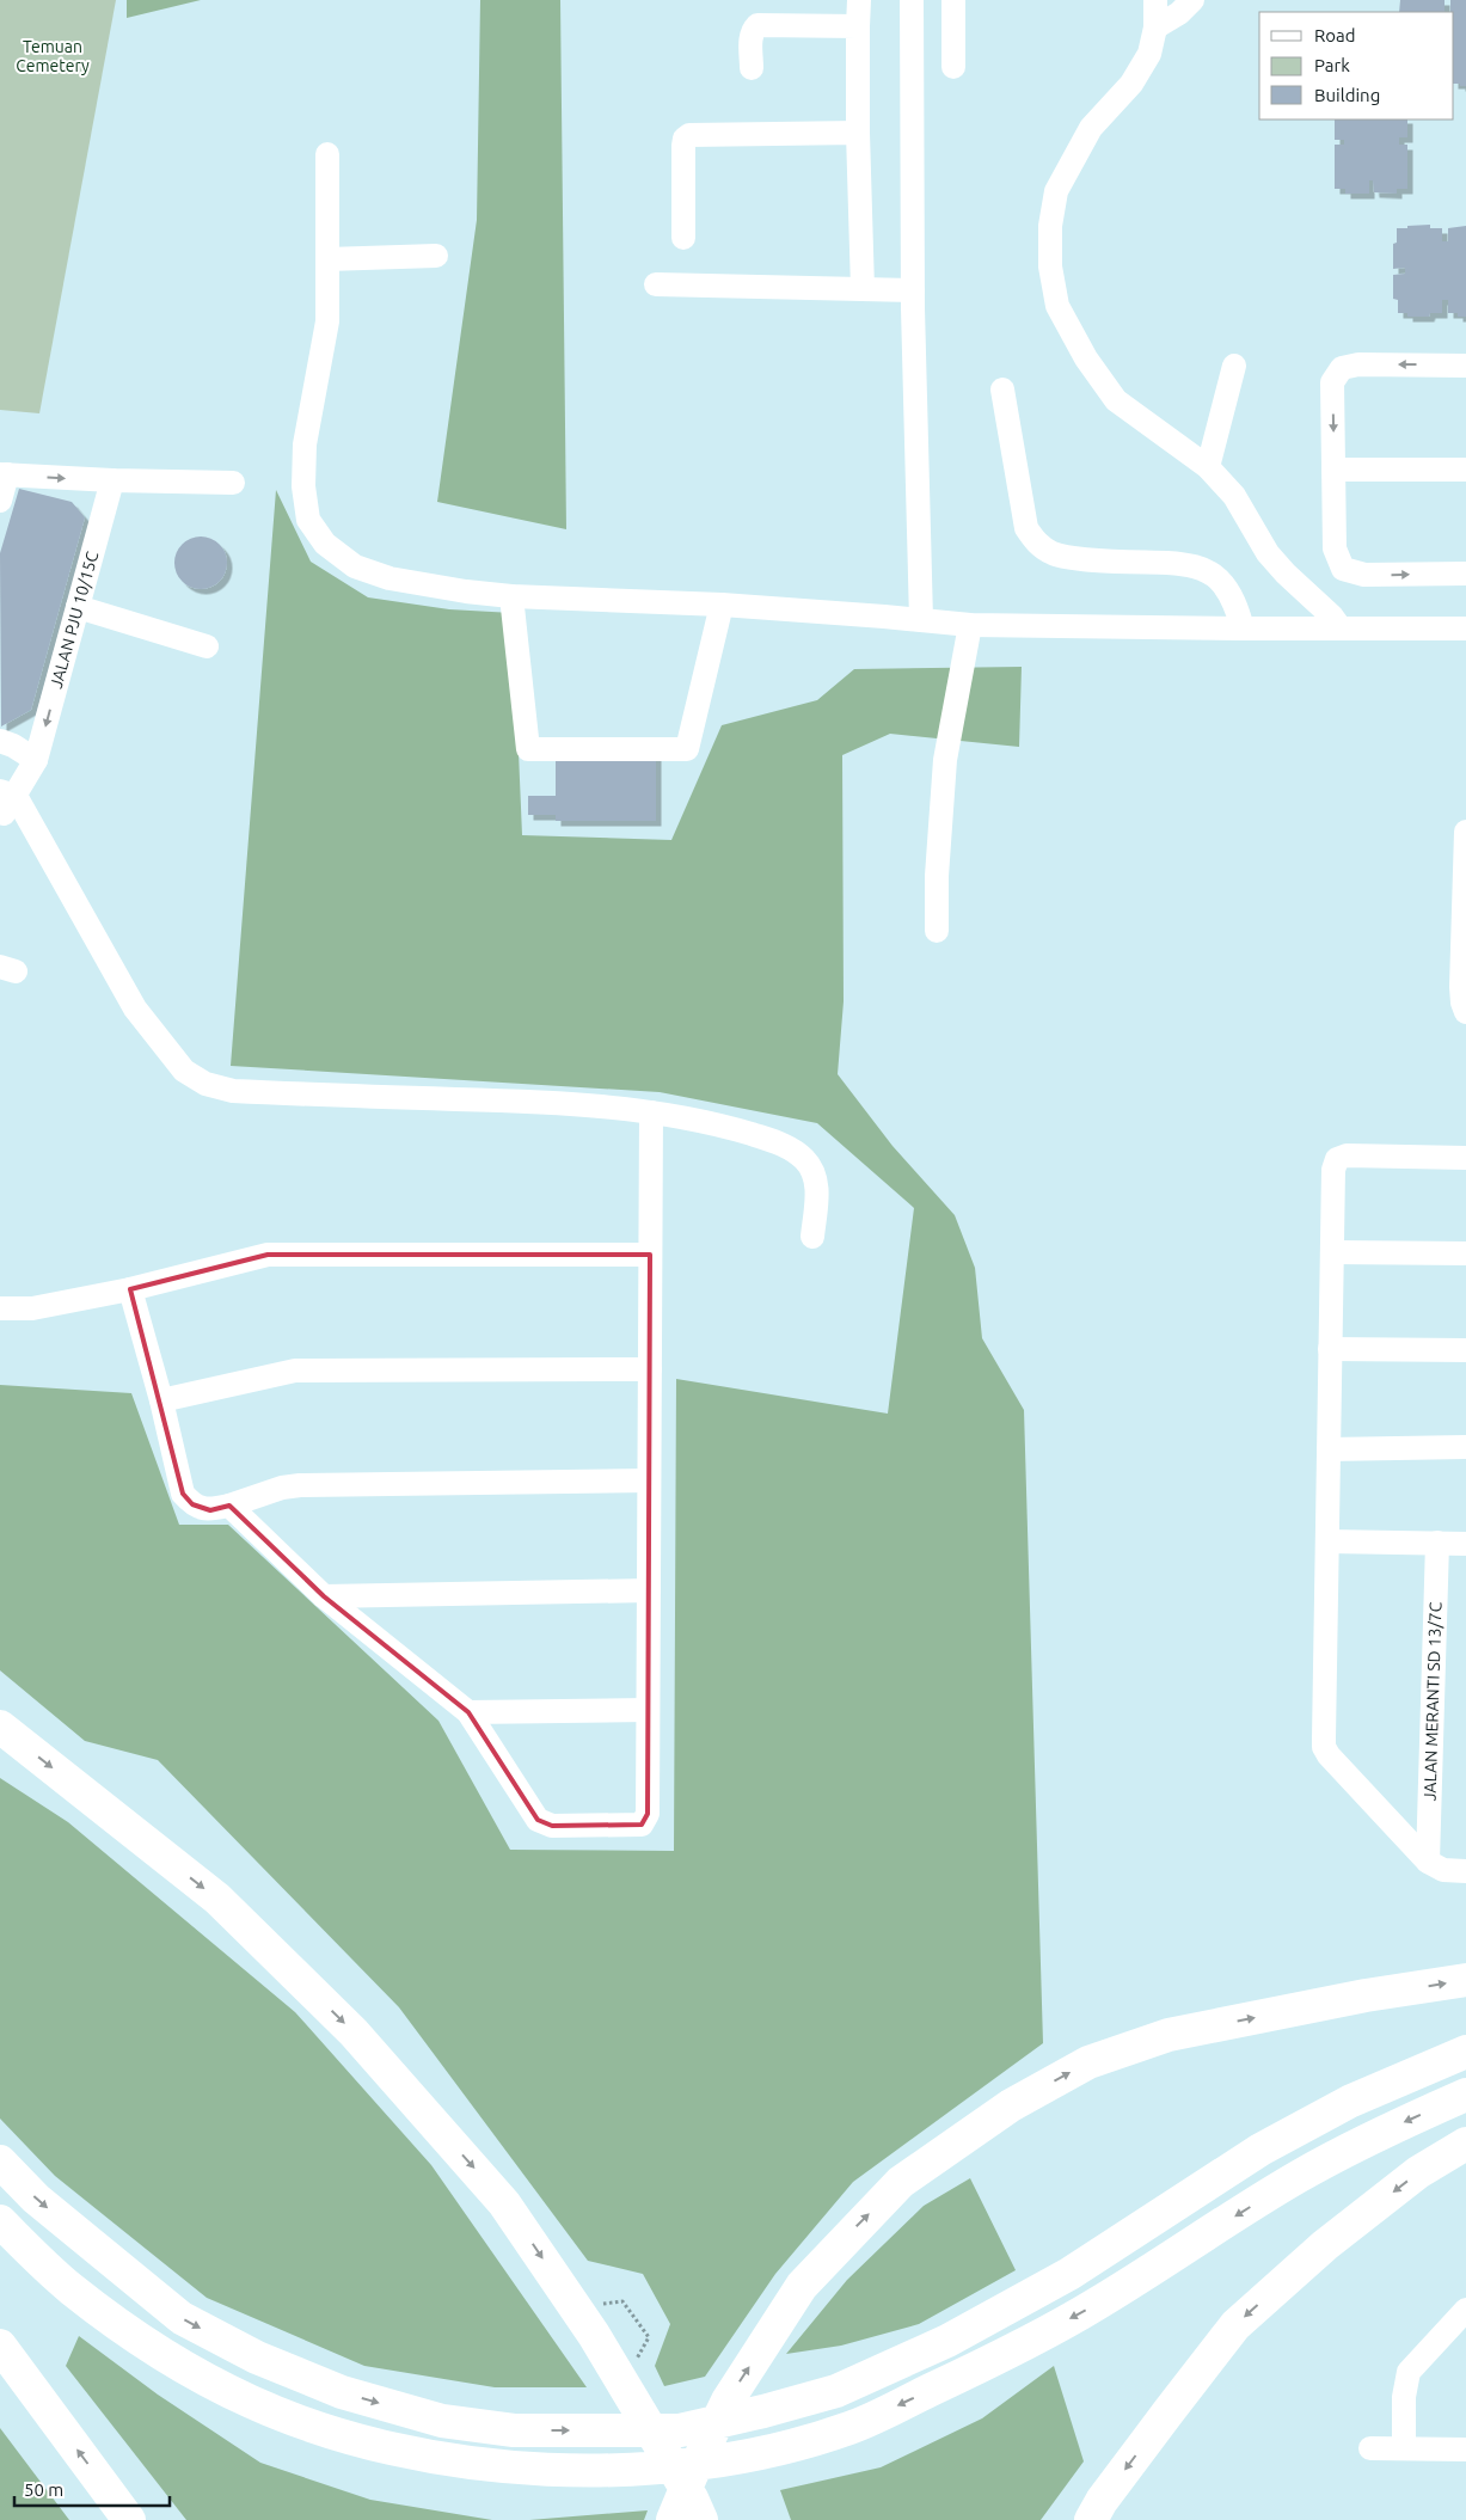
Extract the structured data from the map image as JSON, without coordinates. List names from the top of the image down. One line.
{"streets":{"street":["JALAN PJU 10/15C","JALAN MERANTI SD 13/7C"]},"one_way":["JALAN PJU 10/15C"],"parks":["Temuan Cemetery"],"legend":["Road","Park","Building"],"scale_bar":"50 m"}
